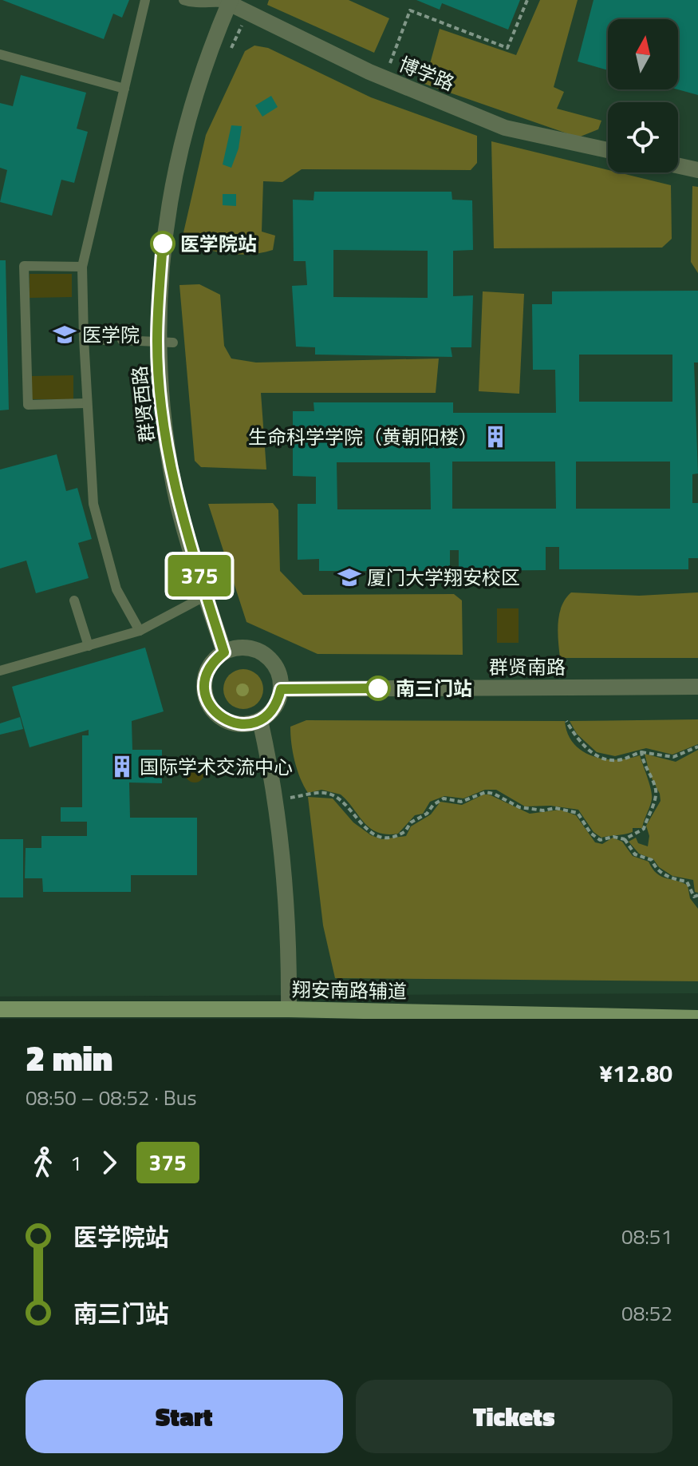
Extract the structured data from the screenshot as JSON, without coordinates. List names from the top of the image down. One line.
{"streets":{"main road":["翔安南路辅道"],"street":["博学路","群贤西路","群贤南路"]},"crossings":[["博学路","群贤西路"],["群贤西路","群贤南路"]],"places":{"other":["医学院站","南三门站"],"school or university":["医学院","厦门大学翔安校区"],"building":["生命科学学院（黄朝阳楼）","国际学术交流中心"]},"lines":["bus line 375"],"north":"top","page":{"on_map":"375","heading":["2 min","08:50 – 08:52 · Bus","¥12.80"],"legs":["1","375"],"list":[{"name":"医学院站","value":"08:51"},{"name":"南三门站","value":"08:52"}],"buttons":["Start","Tickets"]}}
